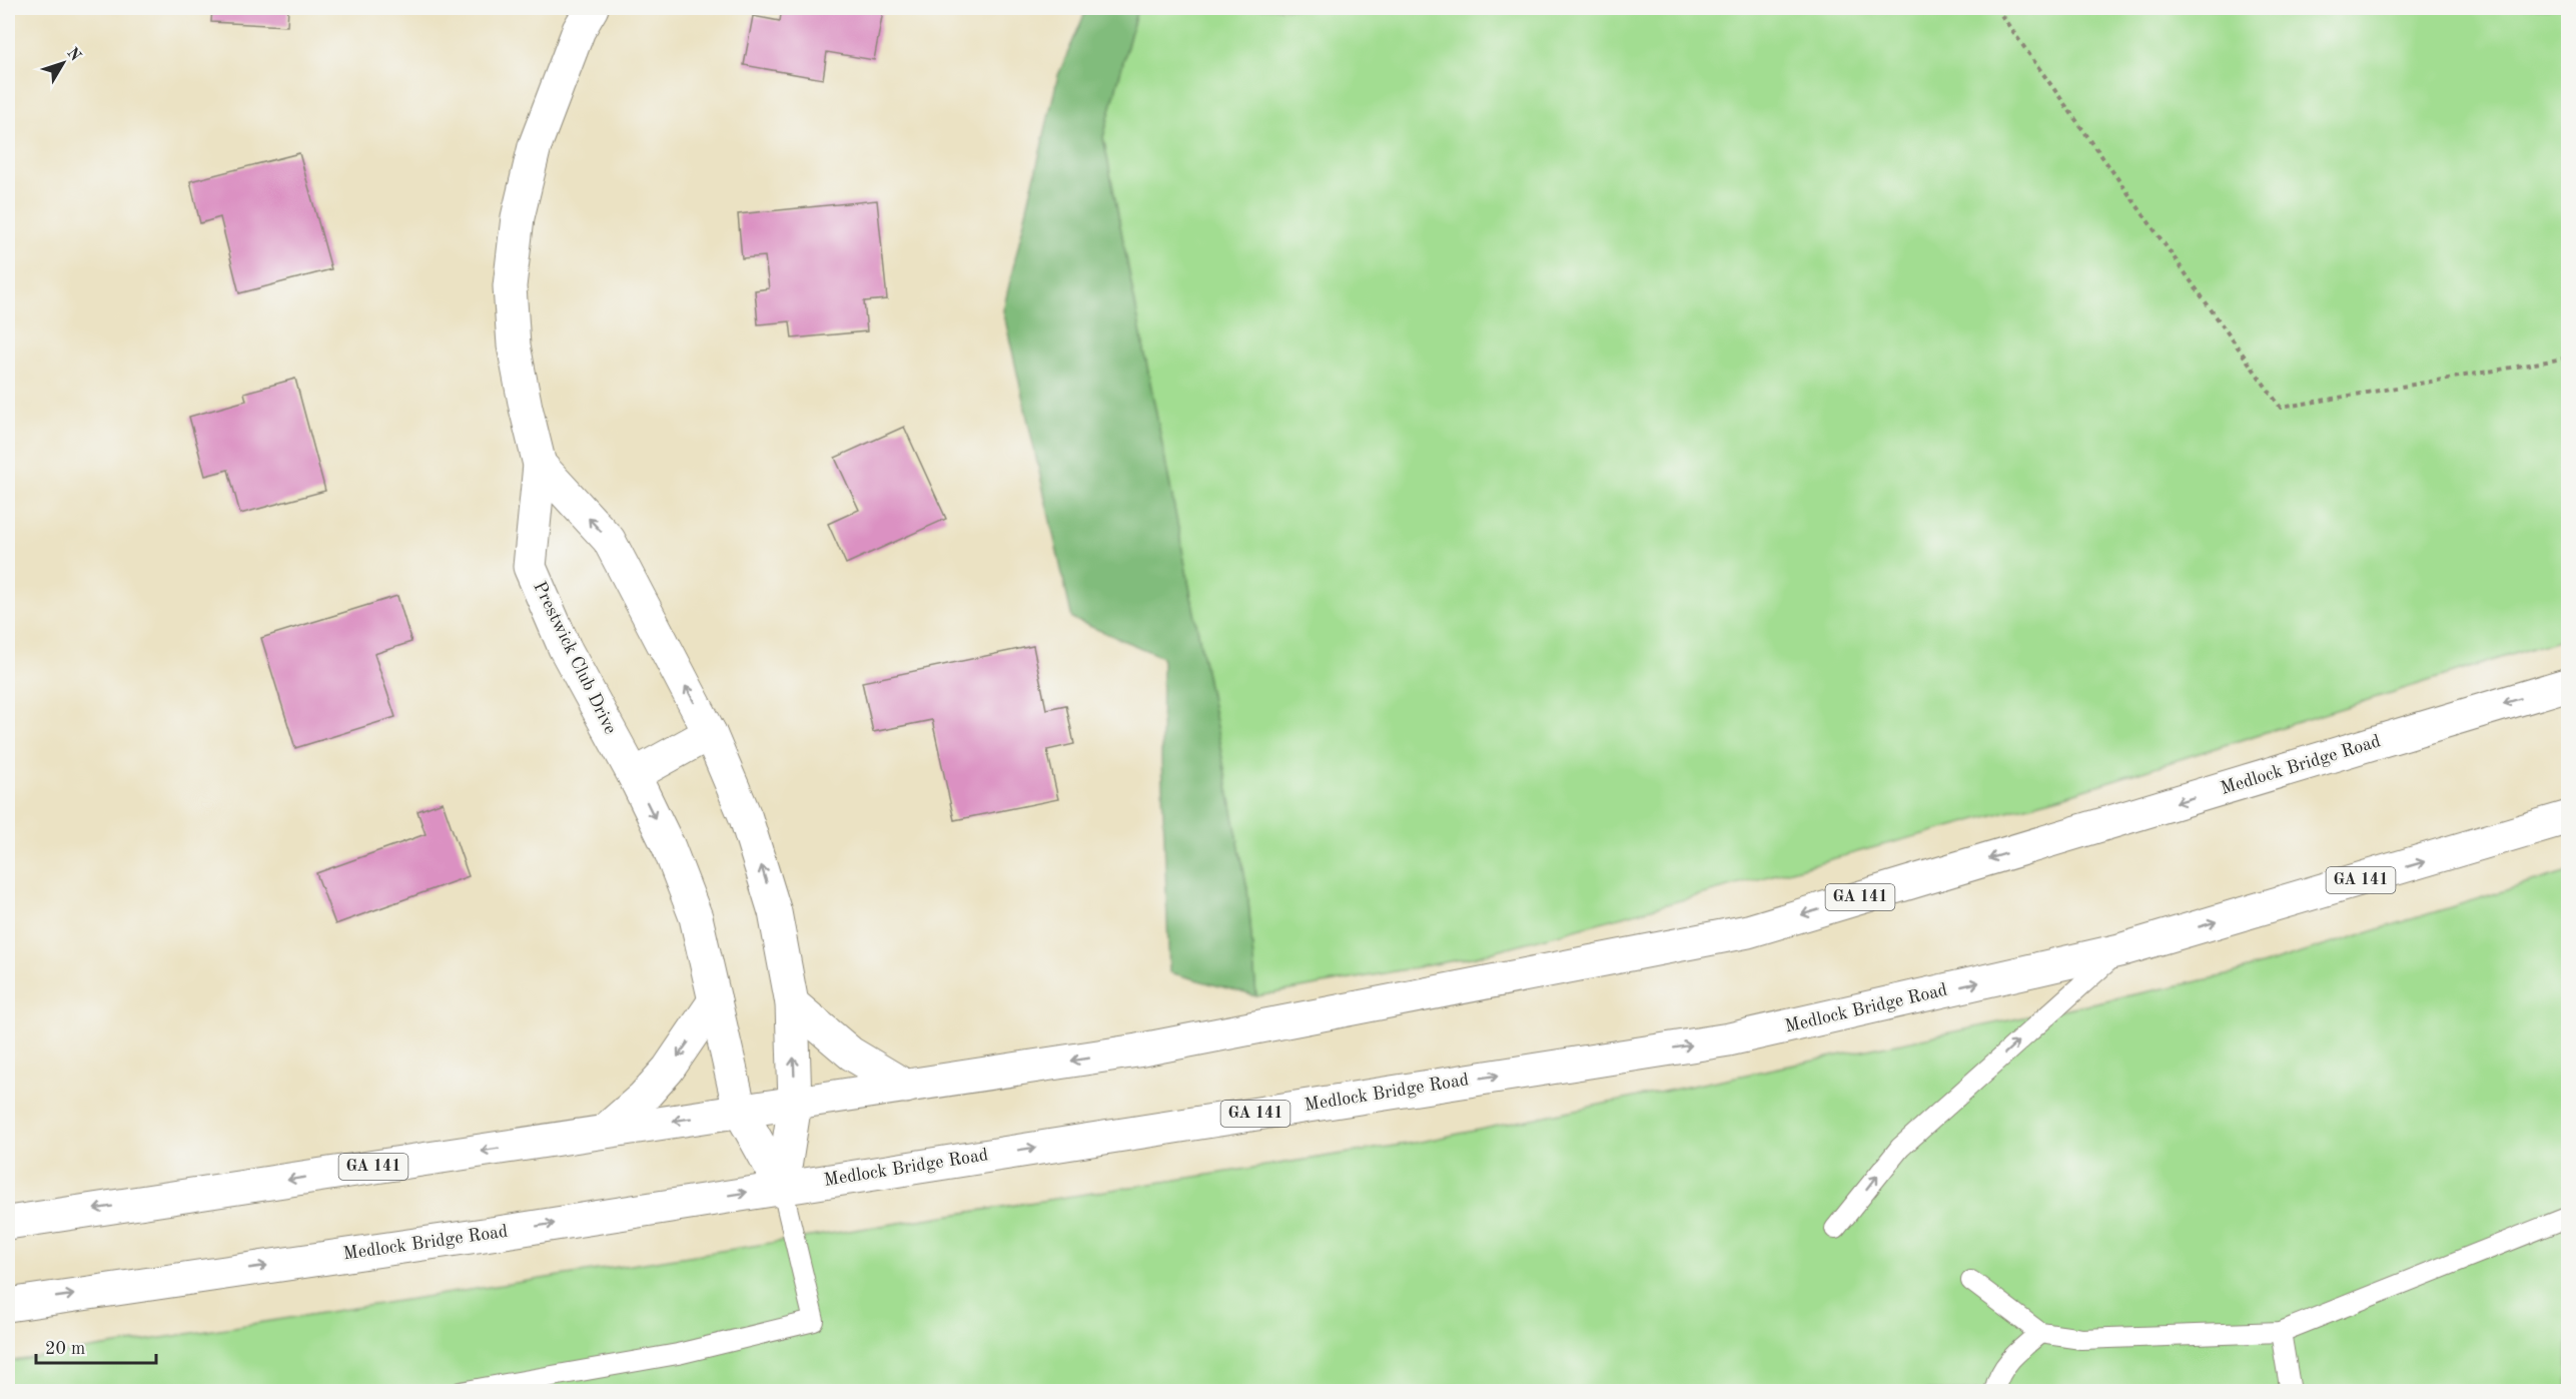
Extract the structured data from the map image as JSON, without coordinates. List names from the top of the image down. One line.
{"streets":{"main road":["Prestwick Club Drive","Medlock Bridge Road","GA 141"]},"crossings":[["Prestwick Club Drive","Medlock Bridge Road"]],"scale_bar":"20 m","north":"top right"}
